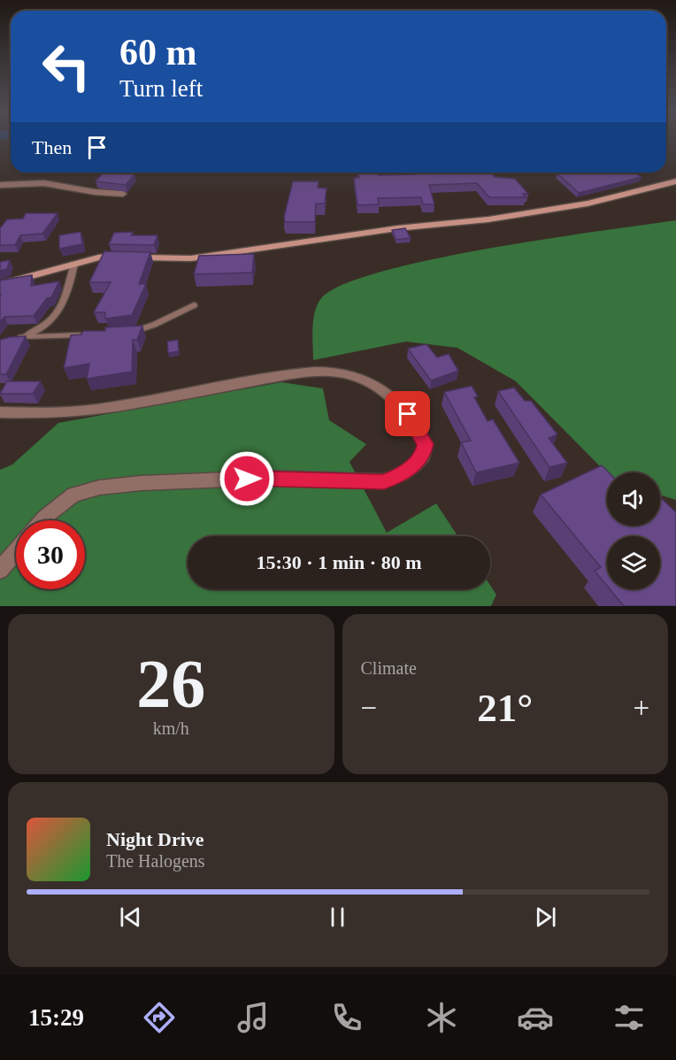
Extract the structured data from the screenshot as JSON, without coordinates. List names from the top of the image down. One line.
{"page":{"turn":["60 m","Turn left"],"then":"Then","limit":"30","trip":"15:30 · 1 min · 80 m","tile":[["26","km/h"],"Climate"],"heat":["−","21°","+"],"song":["Night Drive","The Halogens"],"tabs":"15:29"}}
